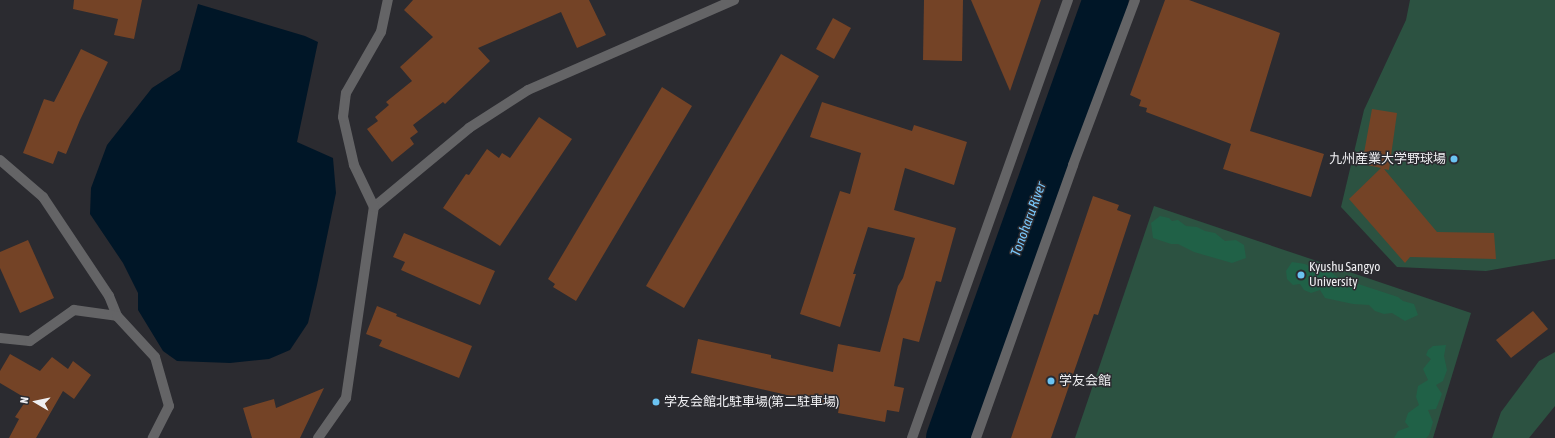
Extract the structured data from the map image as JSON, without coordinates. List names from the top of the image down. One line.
{"water":["Tonoharu River"],"places":["九州産業大学野球場","Kyushu Sangyo University","学友会館","学友会館北駐車場(第二駐車場)"],"north":"left"}
